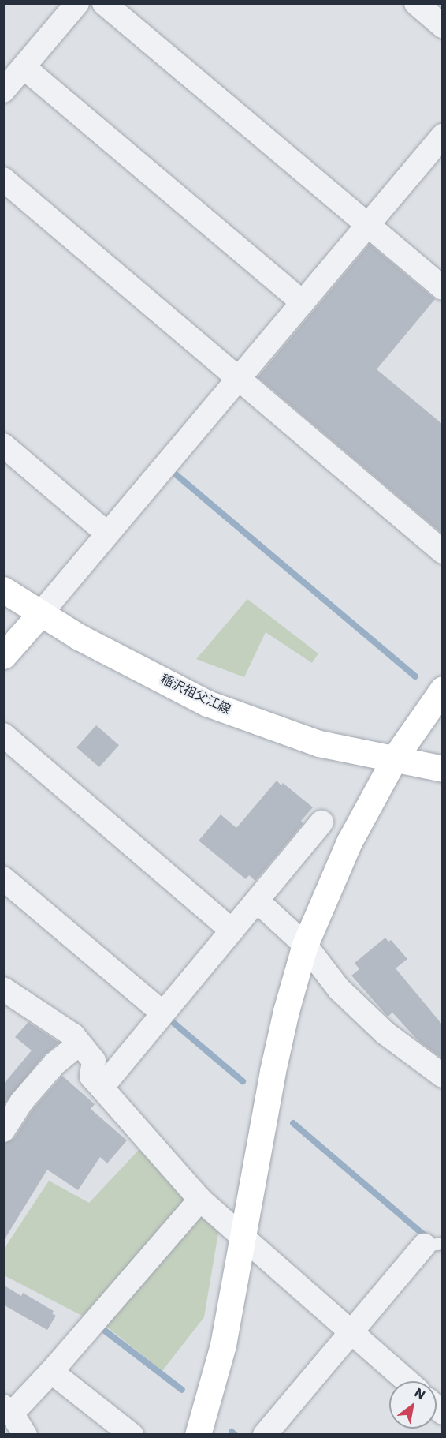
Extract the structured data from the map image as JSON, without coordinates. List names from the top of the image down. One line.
{"streets":{"street":["稲沢祖父江線"]},"north":"top right"}
